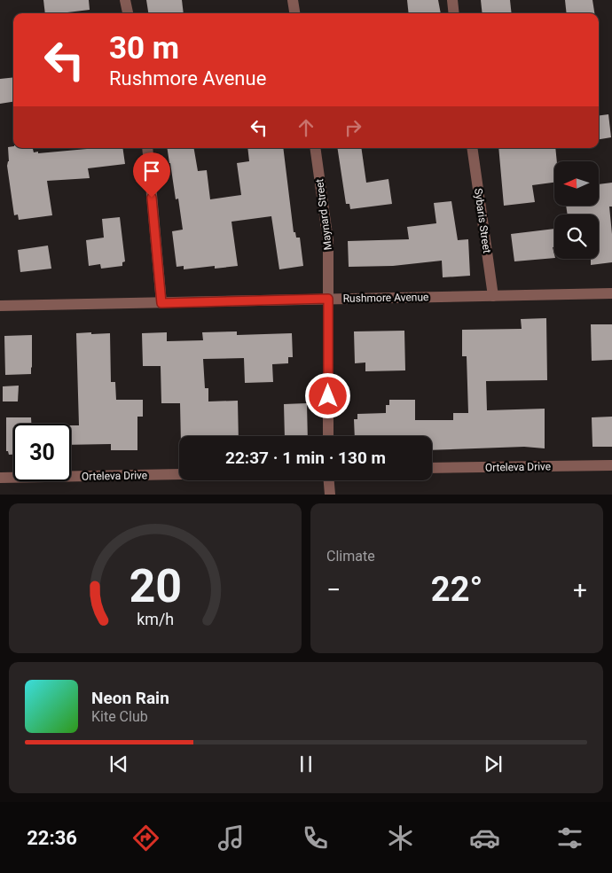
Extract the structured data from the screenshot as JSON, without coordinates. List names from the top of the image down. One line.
{"streets":{"street":["Maynard Street","Sybaris Street","Rushmore Avenue","Orteleva Drive"]},"crossings":[["Maynard Street","Rushmore Avenue"],["Sybaris Street","Rushmore Avenue"]],"north":"left","page":{"turn":["30 m","Rushmore Avenue"],"limit":"30","trip":"22:37 · 1 min · 130 m","tile":"Climate","heat":["−","22°","+"],"song":["Neon Rain","Kite Club"],"tabs":"22:36","gauge":["20","km/h"]}}
